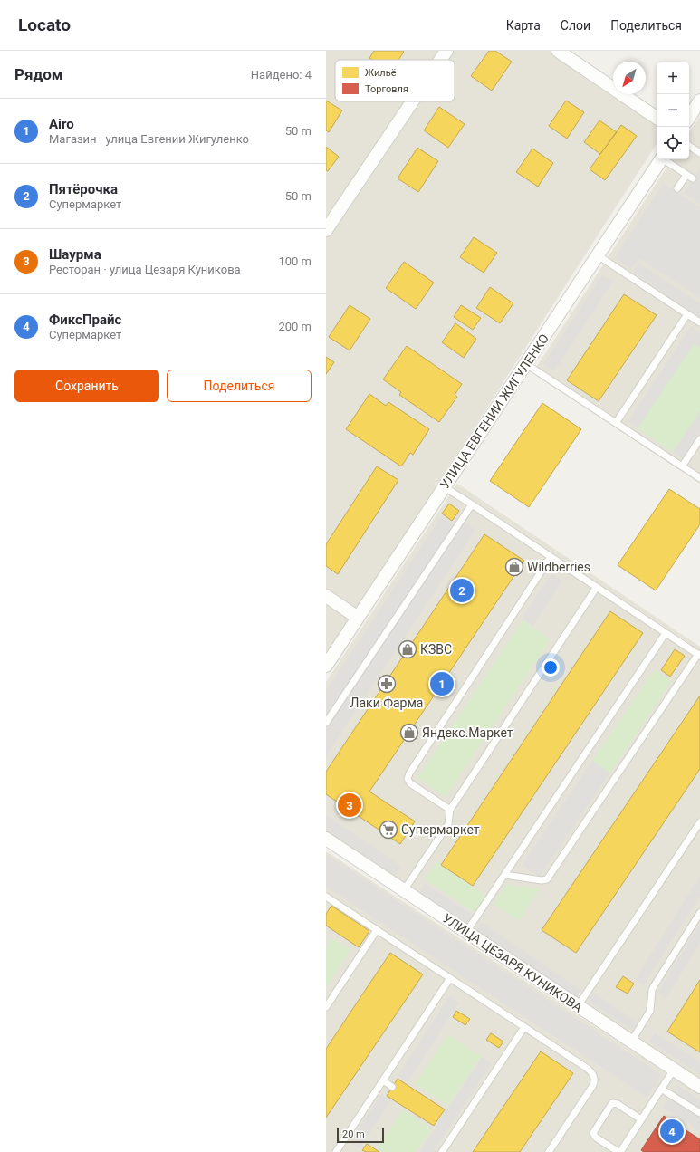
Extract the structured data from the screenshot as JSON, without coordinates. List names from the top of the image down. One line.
{"streets":{"street":["УЛИЦА ЕВГЕНИИ ЖИГУЛЕНКО","УЛИЦА ЦЕЗАРЯ КУНИКОВА"]},"places":{"shop":["Wildberries","КЗВС","Яндекс.Маркет"],"pharmacy":["Лаки Фарма"],"supermarket":["Супермаркет"]},"legend":["Жильё","Торговля"],"scale_bar":"20 m","north":"bottom left","page":{"header":"Locato","nav":["Карта","Слои","Поделиться"],"heading":["Рядом","Найдено: 4"],"map_buttons":["+","−"],"list":[{"mark":"1","name":"Airo","note":"Магазин · улица Евгении Жигуленко","value":"50 m"},{"mark":"2","name":"Пятёрочка","note":"Супермаркет","value":"50 m"},{"mark":"3","name":"Шаурма","note":"Ресторан · улица Цезаря Куникова","value":"100 m"},{"mark":"4","name":"ФиксПрайс","note":"Супермаркет","value":"200 m"}],"buttons":["Сохранить","Поделиться"],"pins":["2","1","3","4"],"scale":"20 m"}}
